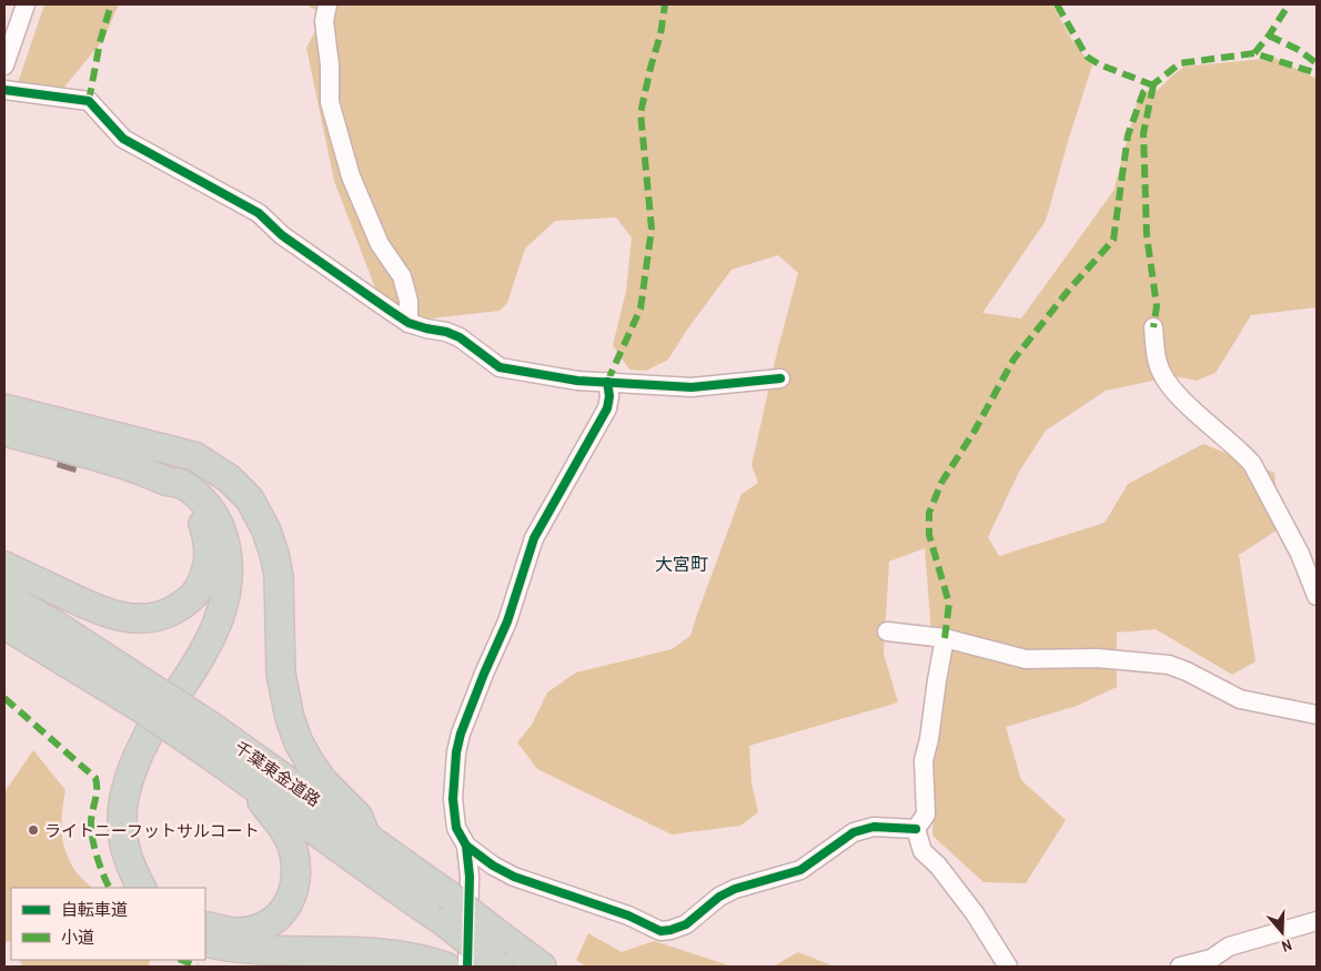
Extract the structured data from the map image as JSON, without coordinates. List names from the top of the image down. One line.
{"streets":{"highway":["千葉東金道路"]},"districts":["大宮町"],"places":["ライトニーフットサルコート"],"legend":["自転車道","小道"],"north":"bottom"}
